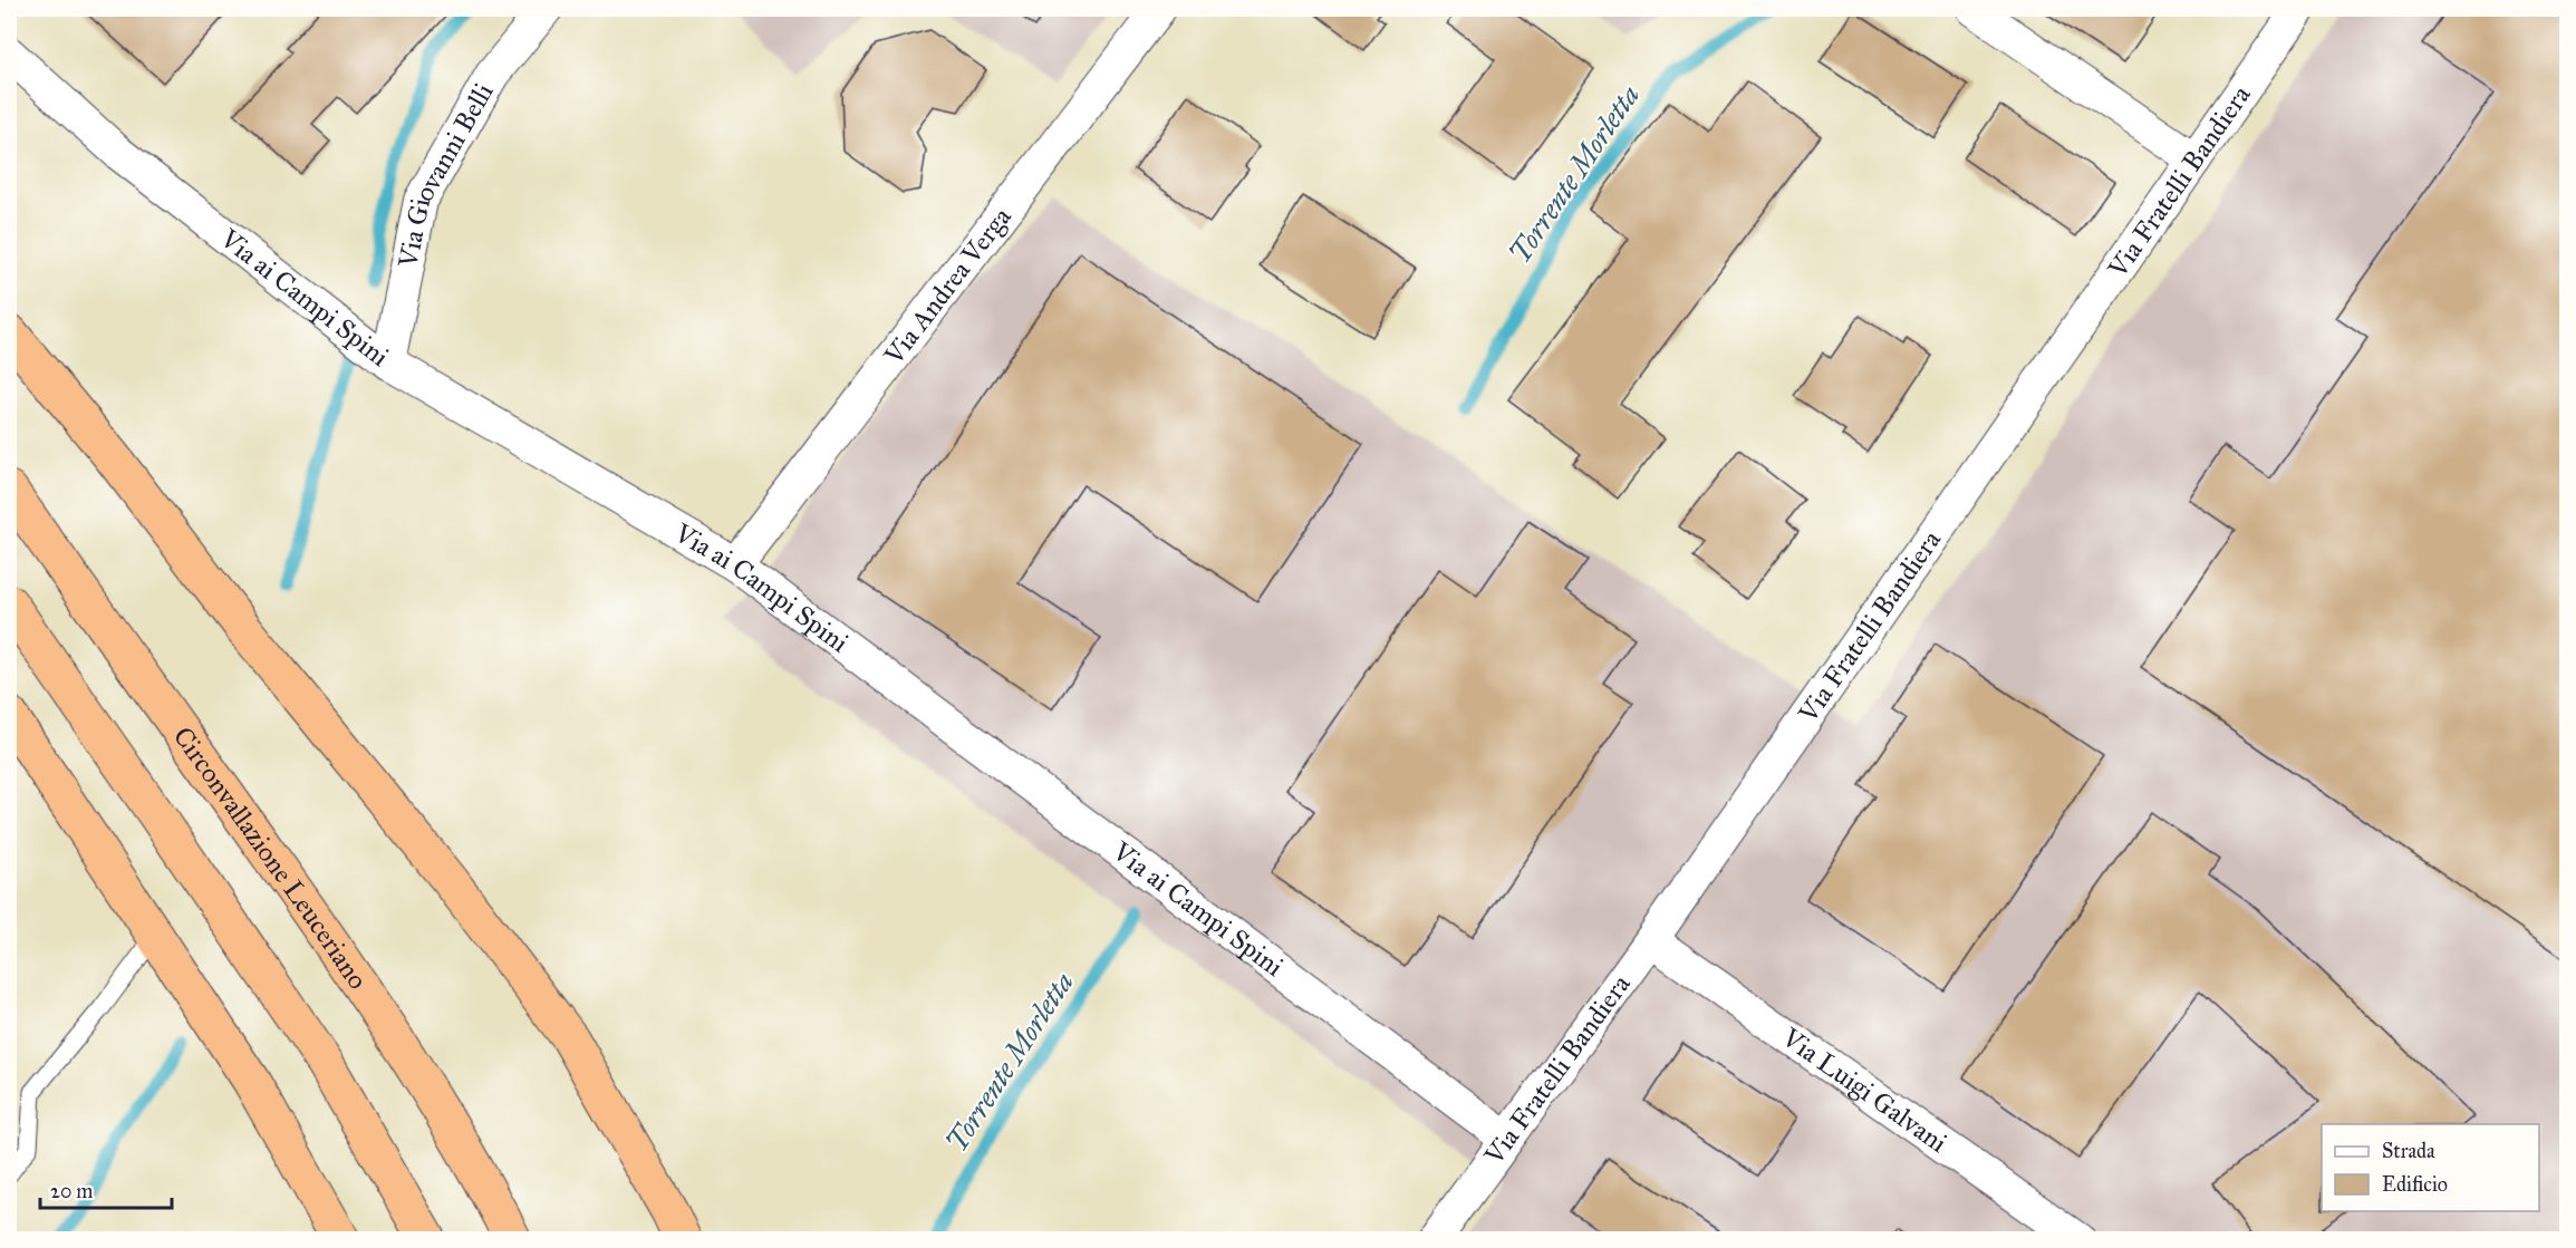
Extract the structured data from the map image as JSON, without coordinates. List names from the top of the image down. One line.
{"streets":{"highway":["Circonvallazione Leuceriano"],"street":["Via Giovanni Belli","Via Fratelli Bandiera","Via Andrea Verga","Via ai Campi Spini","Via Luigi Galvani"]},"crossings":[["Via Giovanni Belli","Via ai Campi Spini"],["Via Fratelli Bandiera","Via ai Campi Spini"],["Via Fratelli Bandiera","Via Luigi Galvani"],["Via Andrea Verga","Via ai Campi Spini"]],"water":["Torrente Morletta"],"legend":["Strada","Edificio"],"scale_bar":"20 m"}
